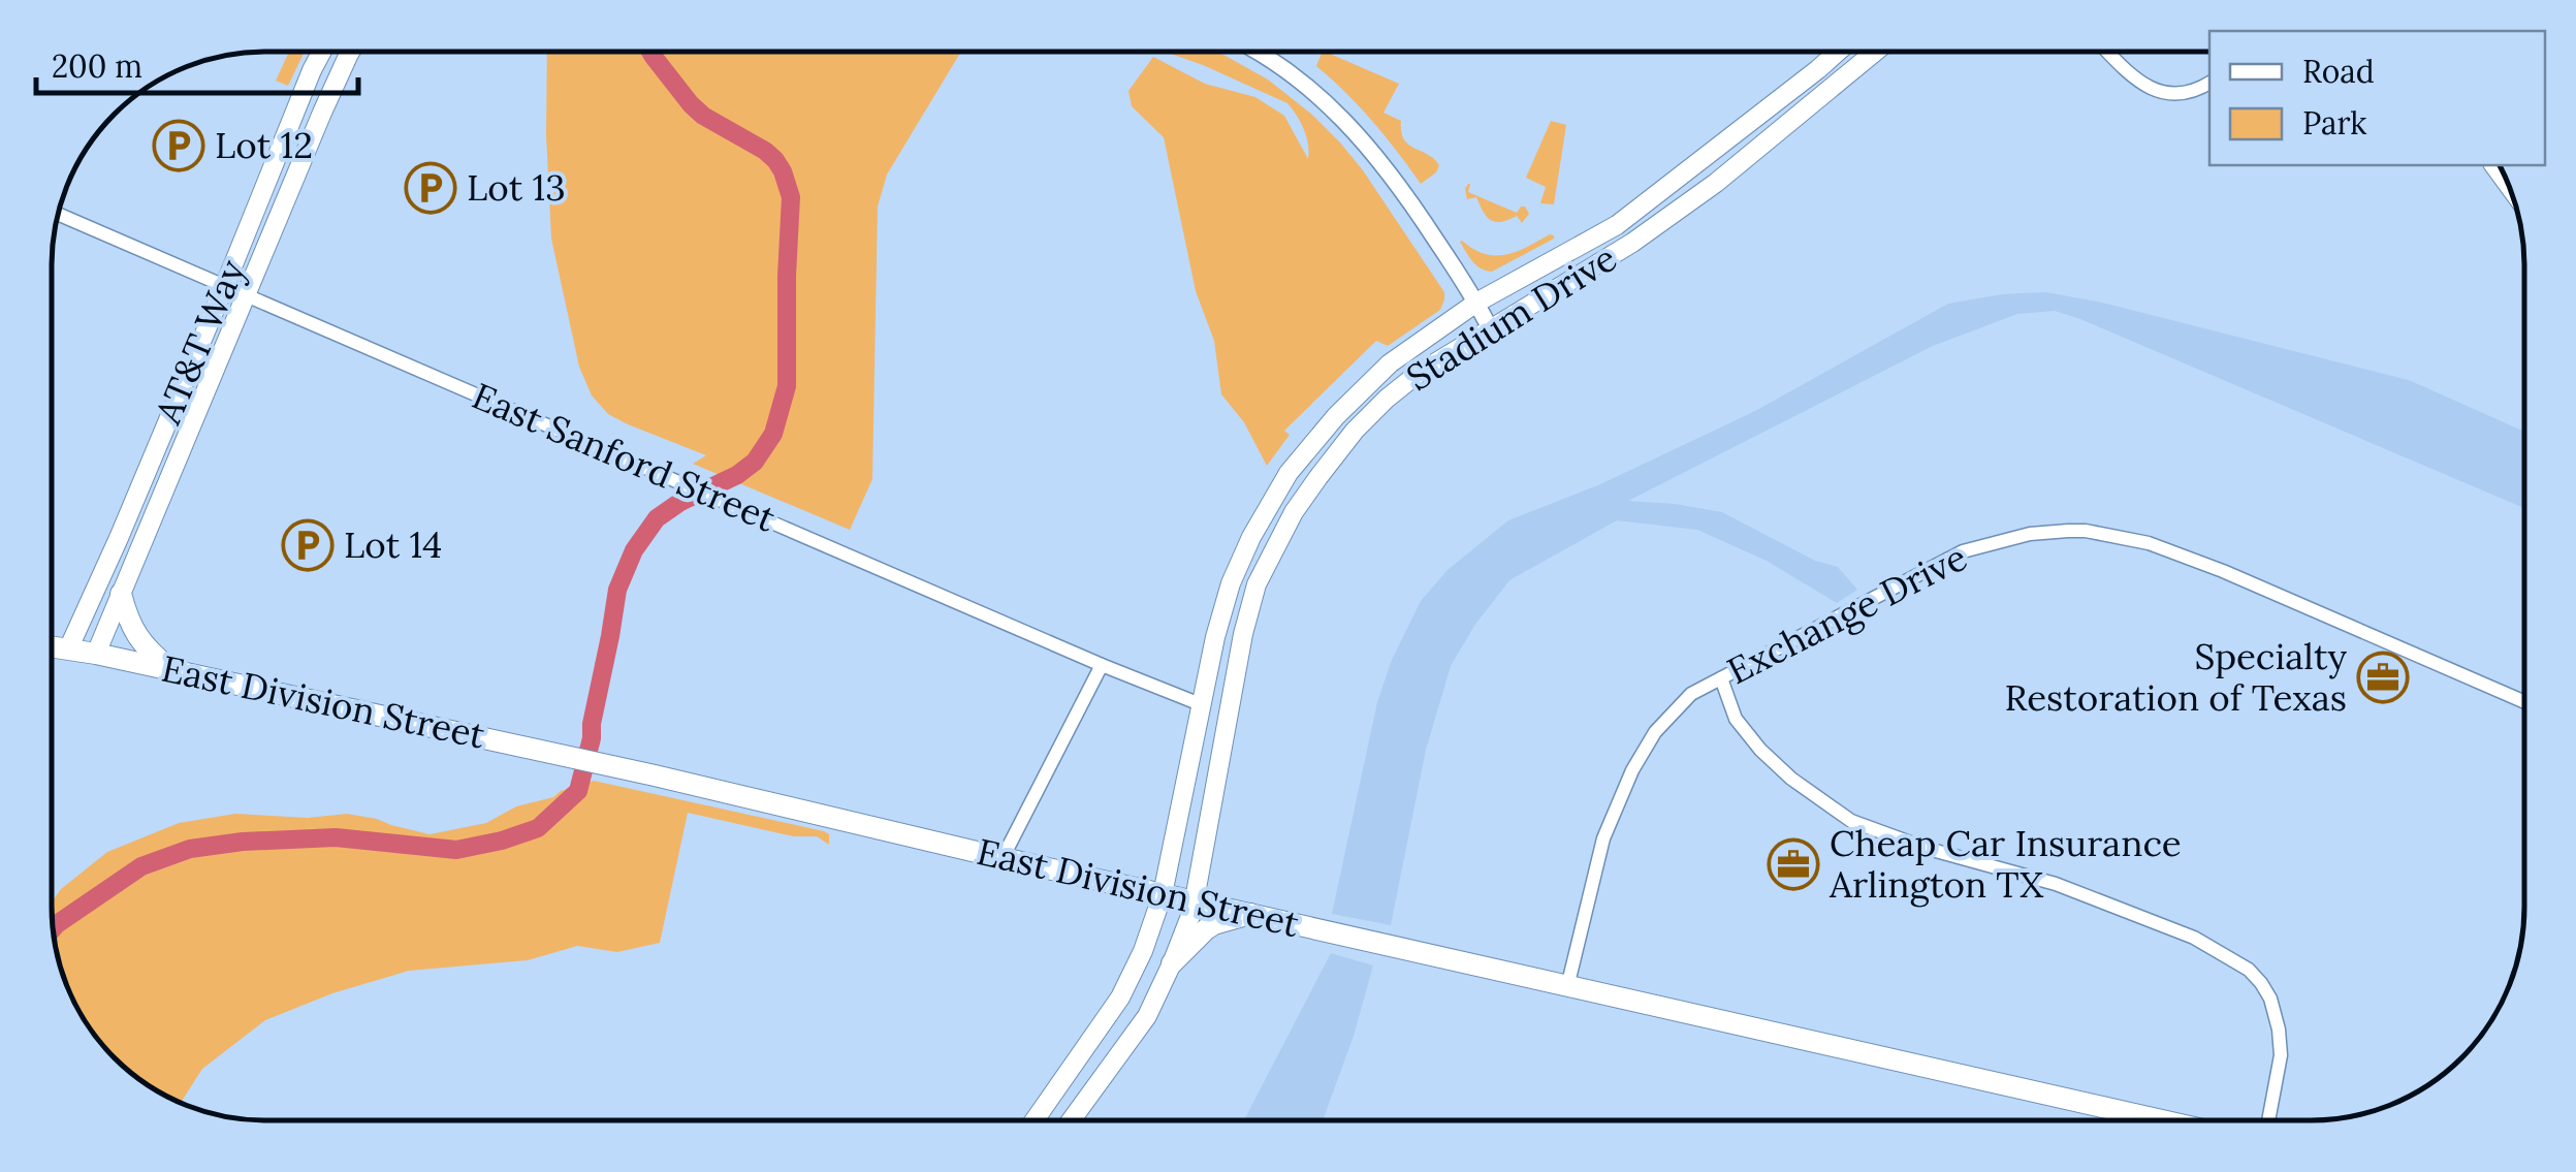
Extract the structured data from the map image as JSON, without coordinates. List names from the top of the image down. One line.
{"streets":{"main road":["Stadium Drive","AT&T Way","East Division Street"],"street":["East Sanford Street","Exchange Drive"]},"crossings":[["Stadium Drive","East Sanford Street"],["Stadium Drive","East Division Street"],["AT&T Way","East Sanford Street"],["AT&T Way","East Division Street"],["Exchange Drive","East Division Street"]],"places":{"parking":["Lot 12","Lot 13","Lot 14"],"office":["Specialty Restoration of Texas","Cheap Car Insurance Arlington TX"]},"legend":["Road","Park"],"scale_bar":"200 m"}
